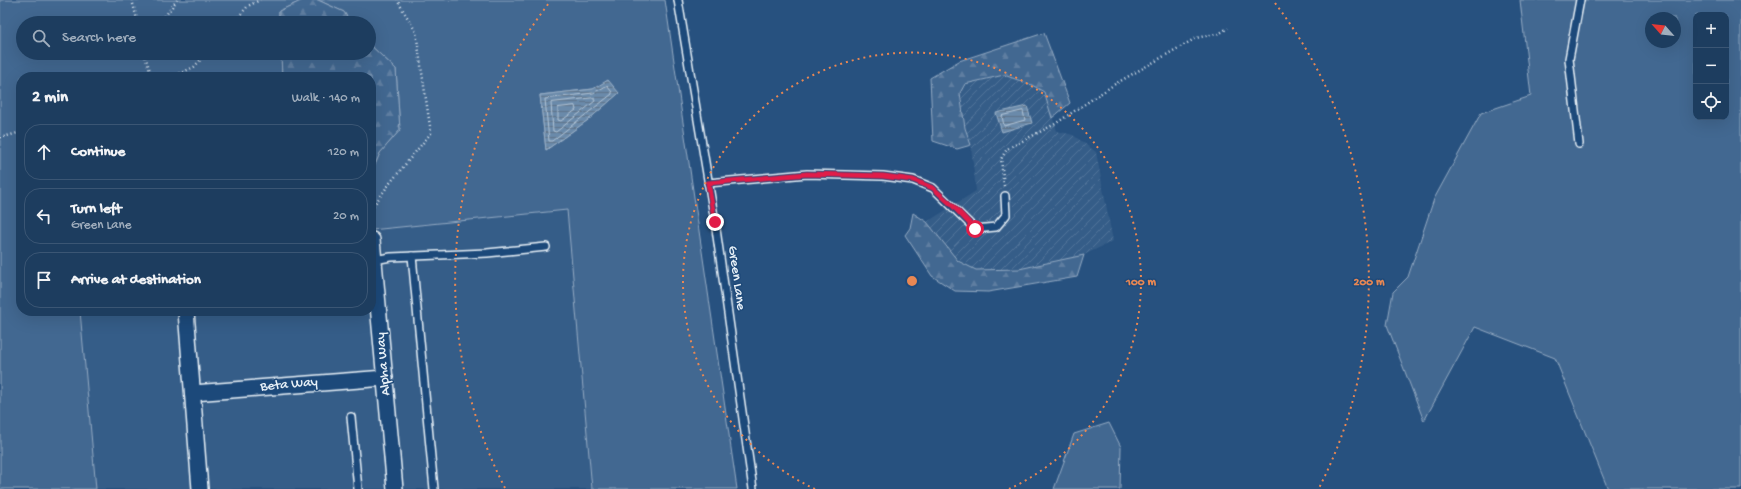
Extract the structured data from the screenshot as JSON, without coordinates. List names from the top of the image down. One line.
{"streets":{"street":["Alpha Way","Beta Way"],"lane":["Green Lane"]},"crossings":[["Alpha Way","Beta Way"]],"north":"top left","page":{"map_buttons":["+","−"],"search":"Search here","heading":["2 min","Walk · 140 m"],"list":[["Continue","120 m"],["Turn left","Green Lane","20 m"],"Arrive at destination"]},"rings":["100 m","200 m"]}
